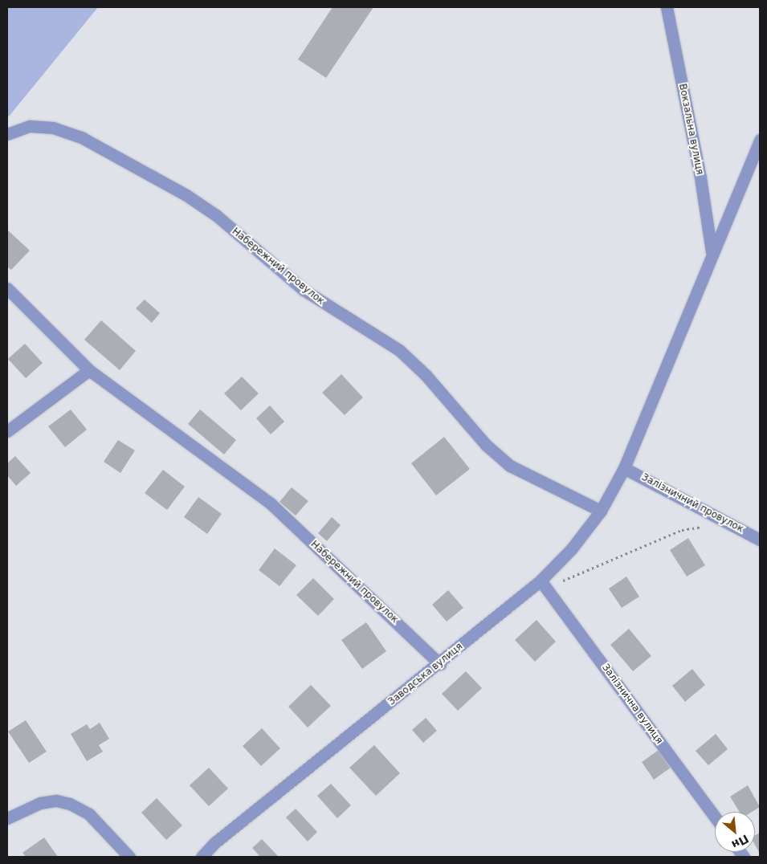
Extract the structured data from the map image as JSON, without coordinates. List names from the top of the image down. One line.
{"streets":{"street":["Вокзальна вулиця","Набережний провулок","Залізничний провулок","Заводська вулиця","Залізнична вулиця"]},"crossings":[["Набережний провулок","Заводська вулиця"],["Залізничний провулок","Заводська вулиця"],["Заводська вулиця","Залізнична вулиця"]],"north":"bottom right"}
